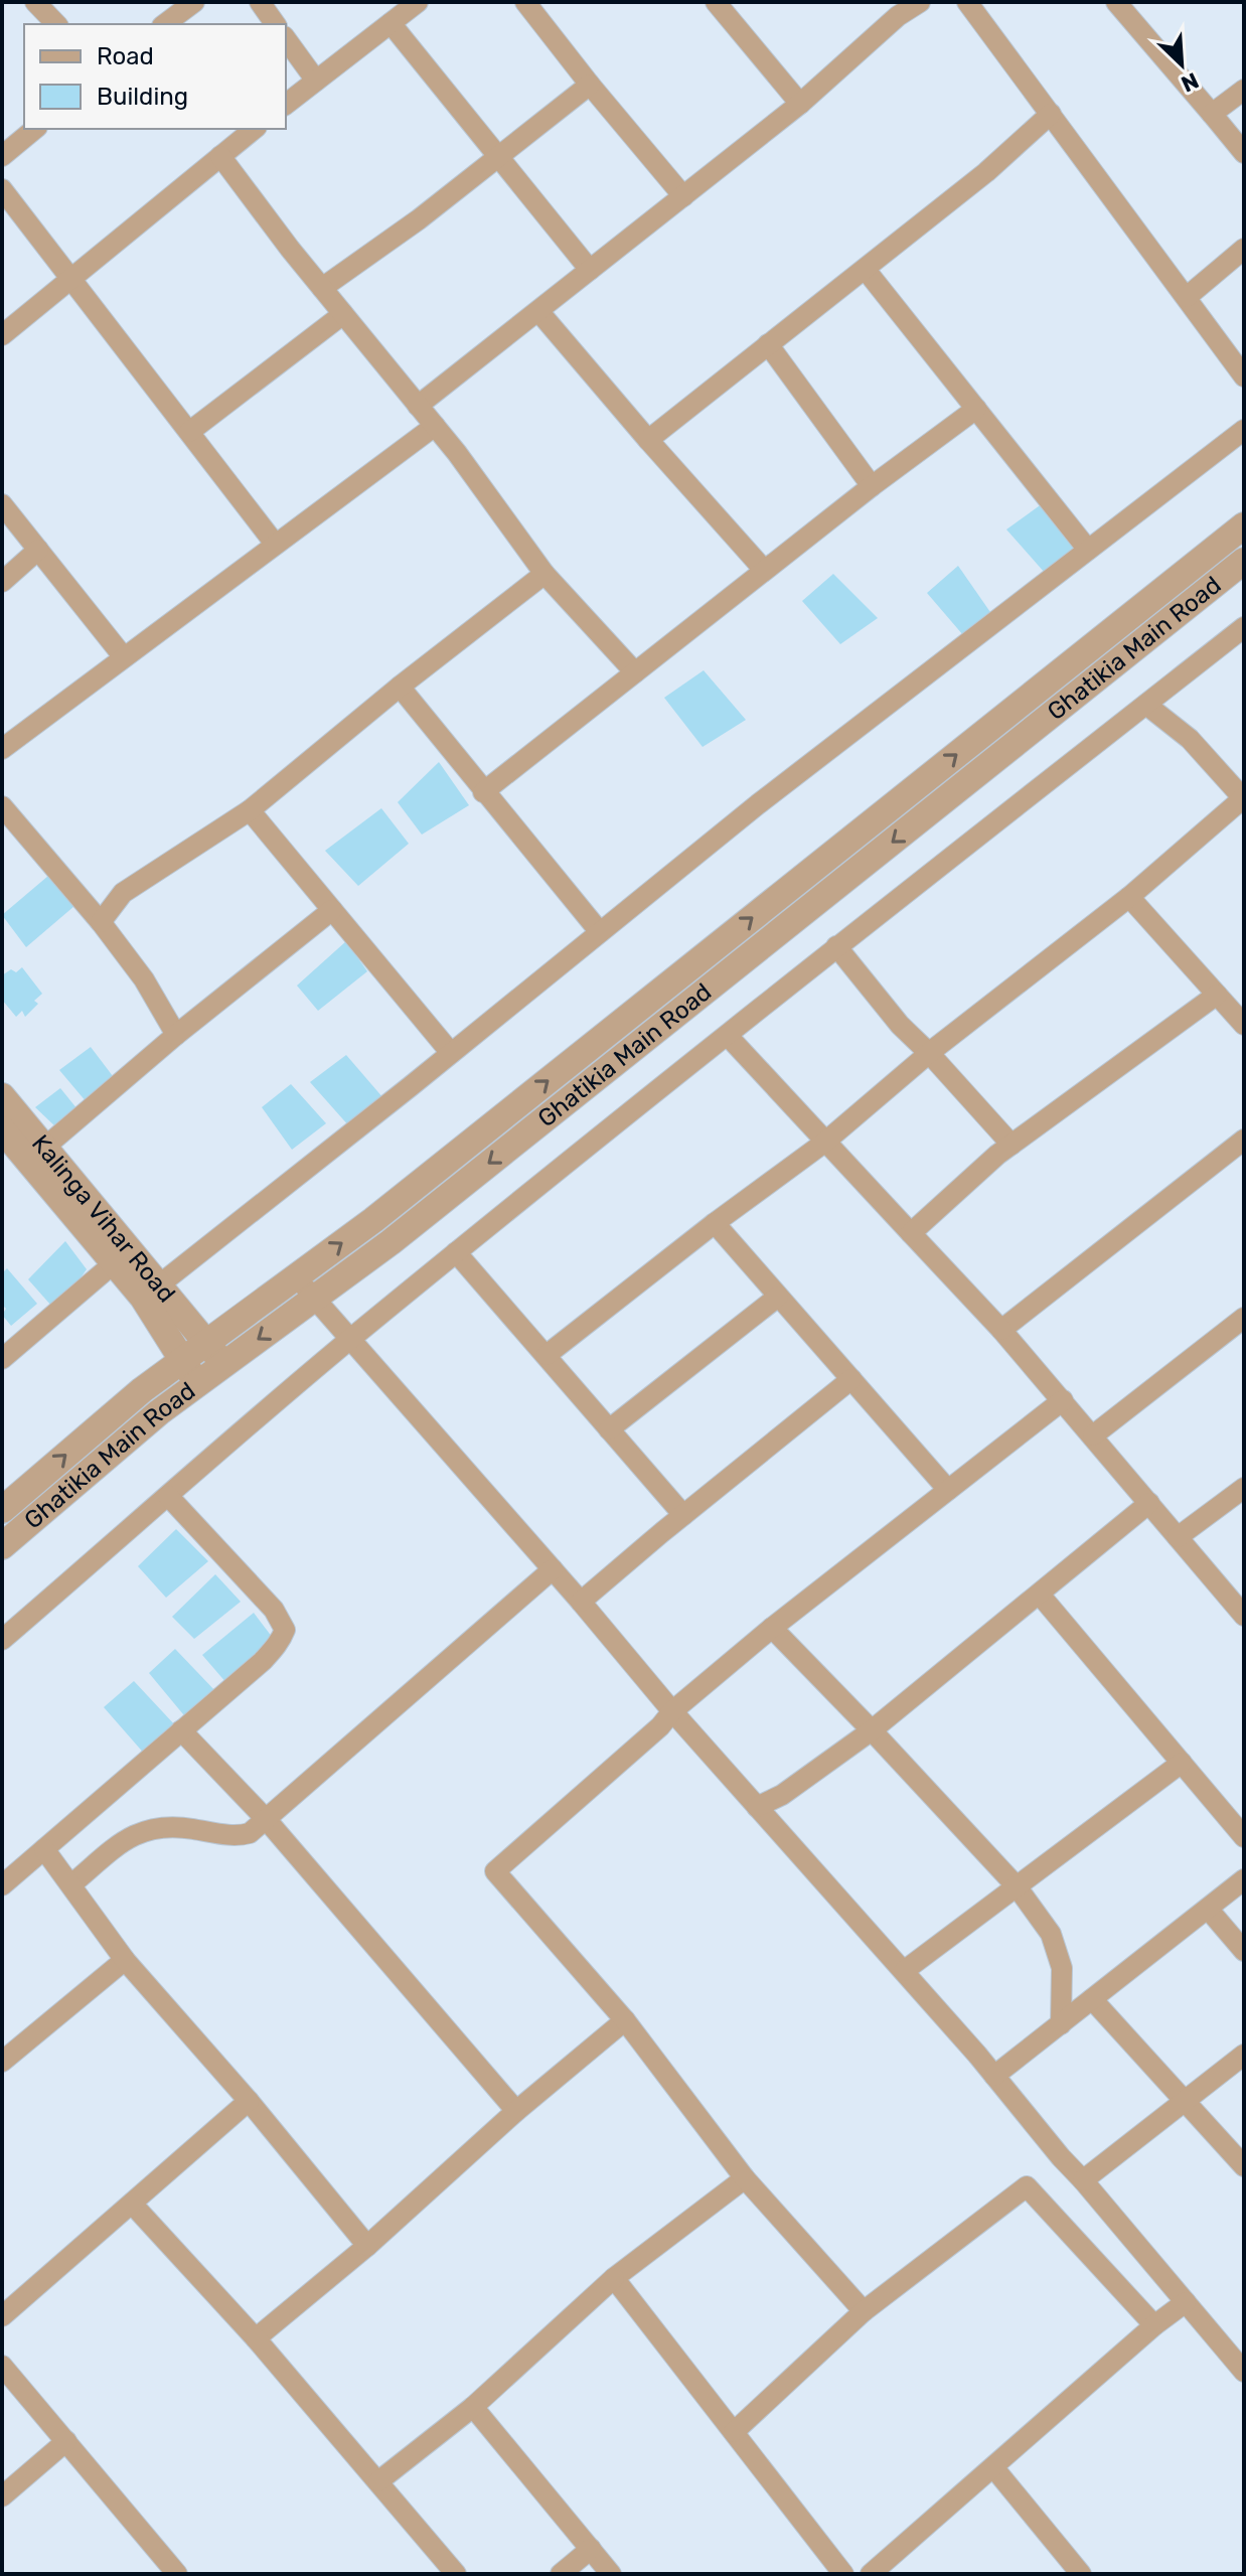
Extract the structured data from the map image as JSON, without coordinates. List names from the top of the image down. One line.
{"streets":{"street":["Ghatikia Main Road","Kalinga Vihar Road"]},"crossings":[["Ghatikia Main Road","Kalinga Vihar Road"]],"legend":["Road","Building"],"north":"bottom right"}
